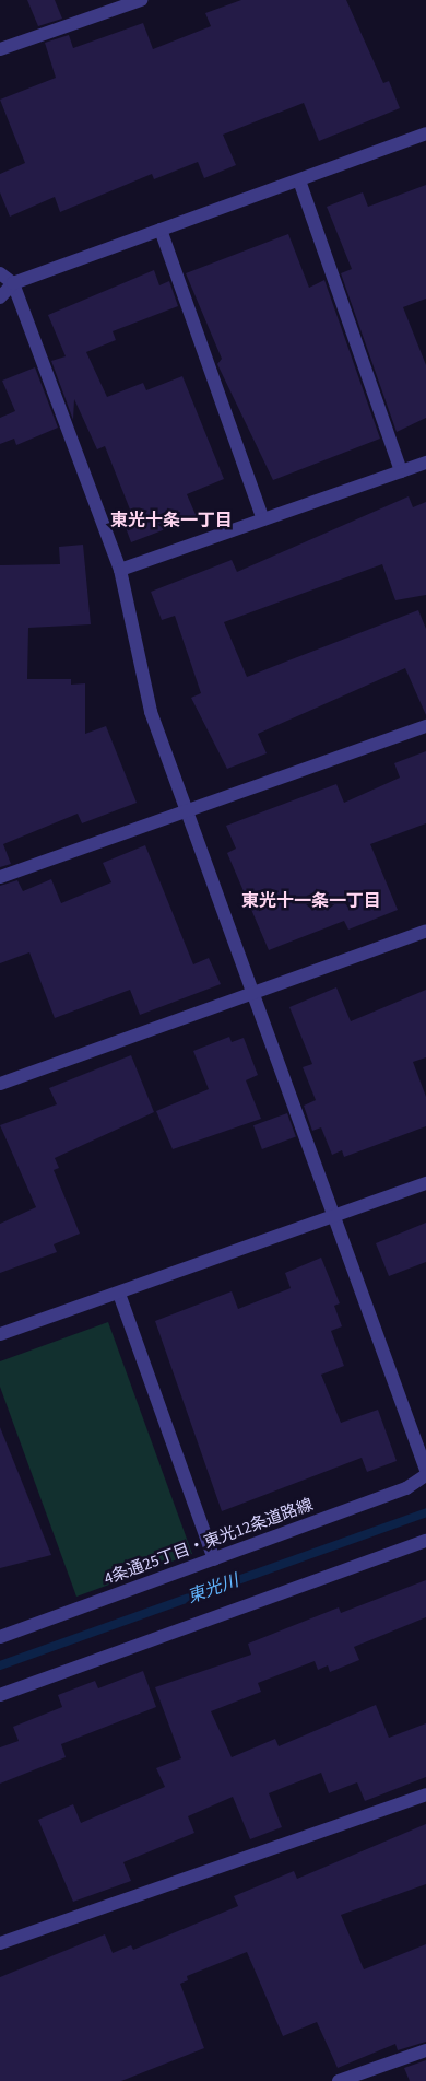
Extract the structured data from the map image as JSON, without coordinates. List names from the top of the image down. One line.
{"streets":{"street":["4条通25丁目・東光12条道路線"]},"districts":["東光十条一丁目","東光十一条一丁目"],"water":["東光川"]}
